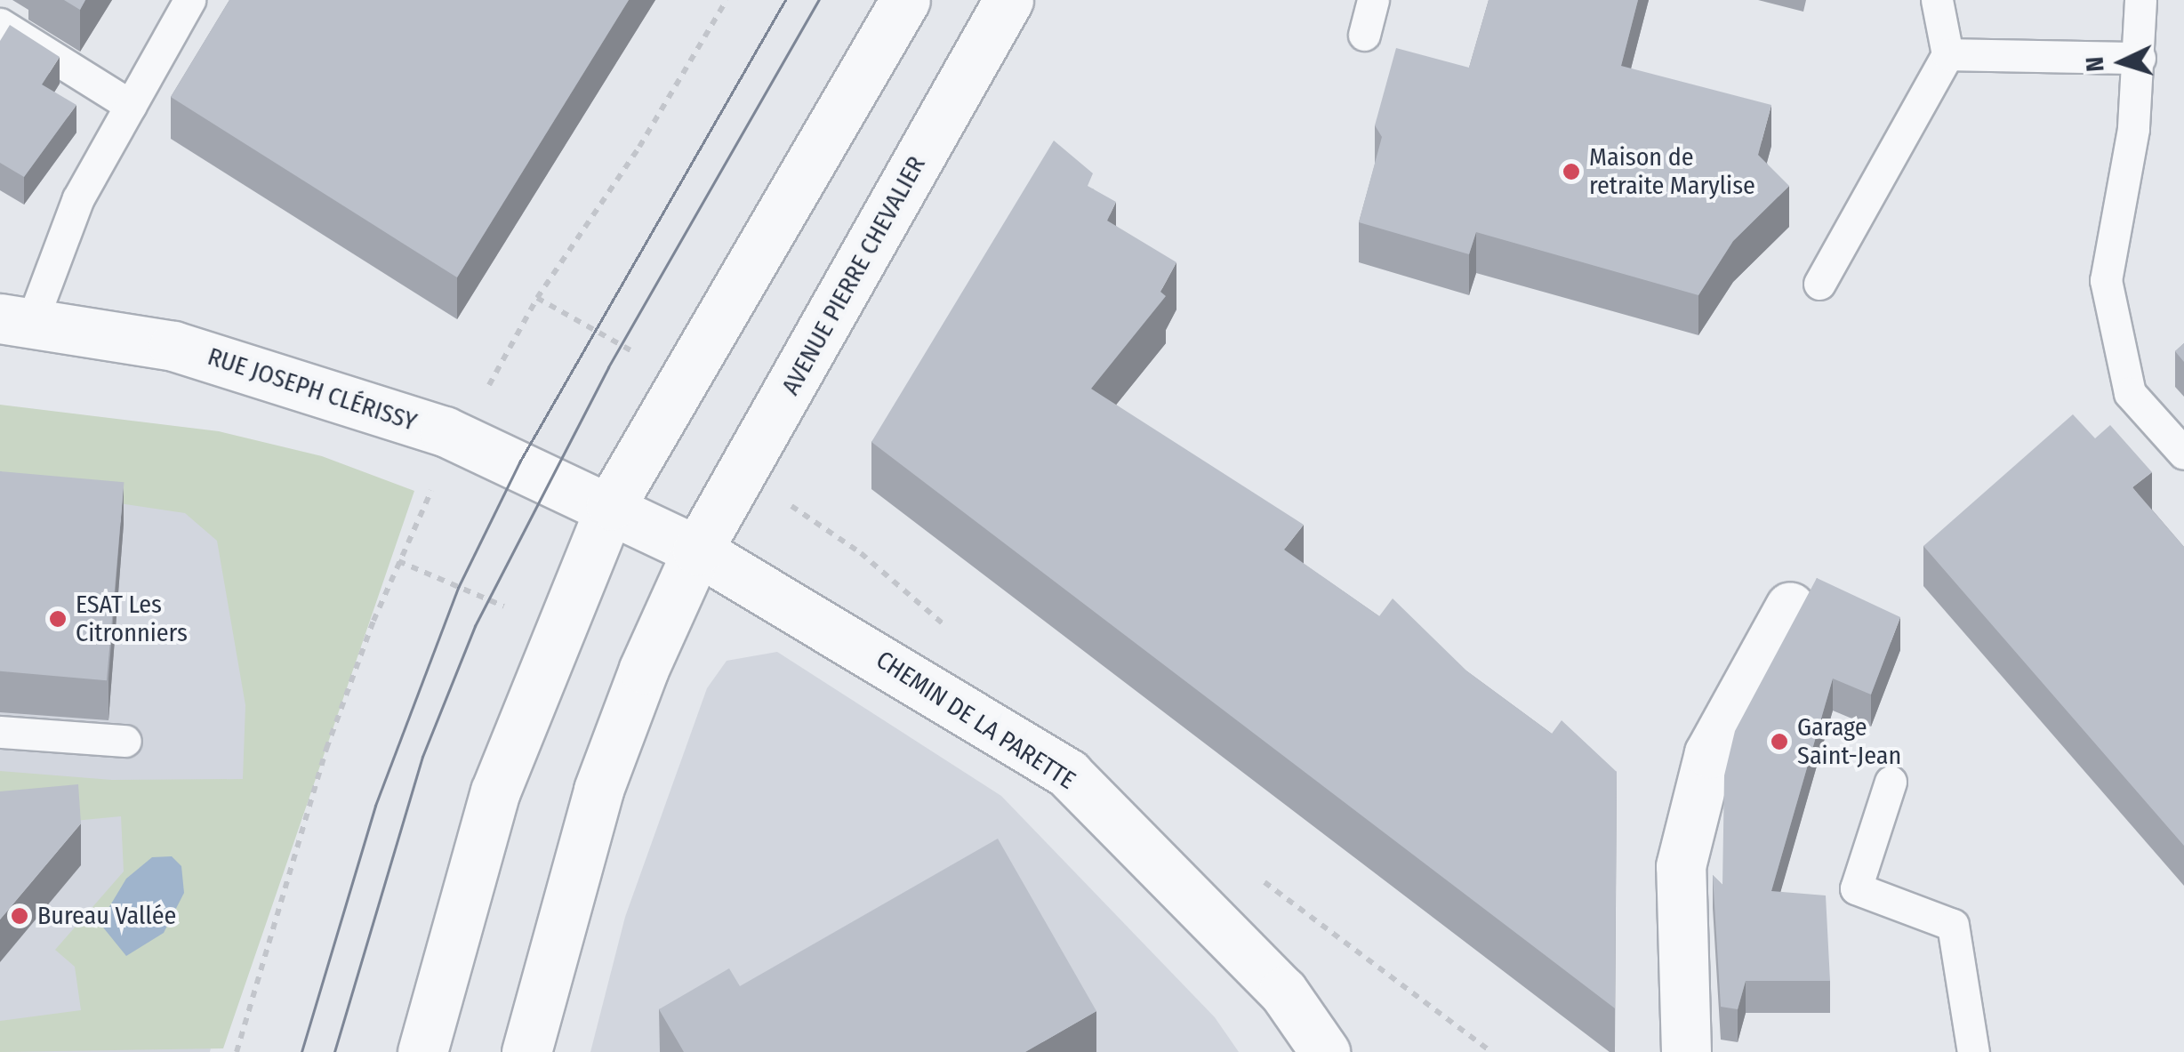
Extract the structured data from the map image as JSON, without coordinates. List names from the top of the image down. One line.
{"streets":{"street":["AVENUE PIERRE CHEVALIER","RUE JOSEPH CLÉRISSY","CHEMIN DE LA PARETTE"]},"crossings":[["AVENUE PIERRE CHEVALIER","CHEMIN DE LA PARETTE"],["RUE JOSEPH CLÉRISSY","CHEMIN DE LA PARETTE"]],"places":["Maison de retraite Marylise","ESAT Les Citronniers","Garage Saint-Jean","Bureau Vallée"],"north":"left"}
